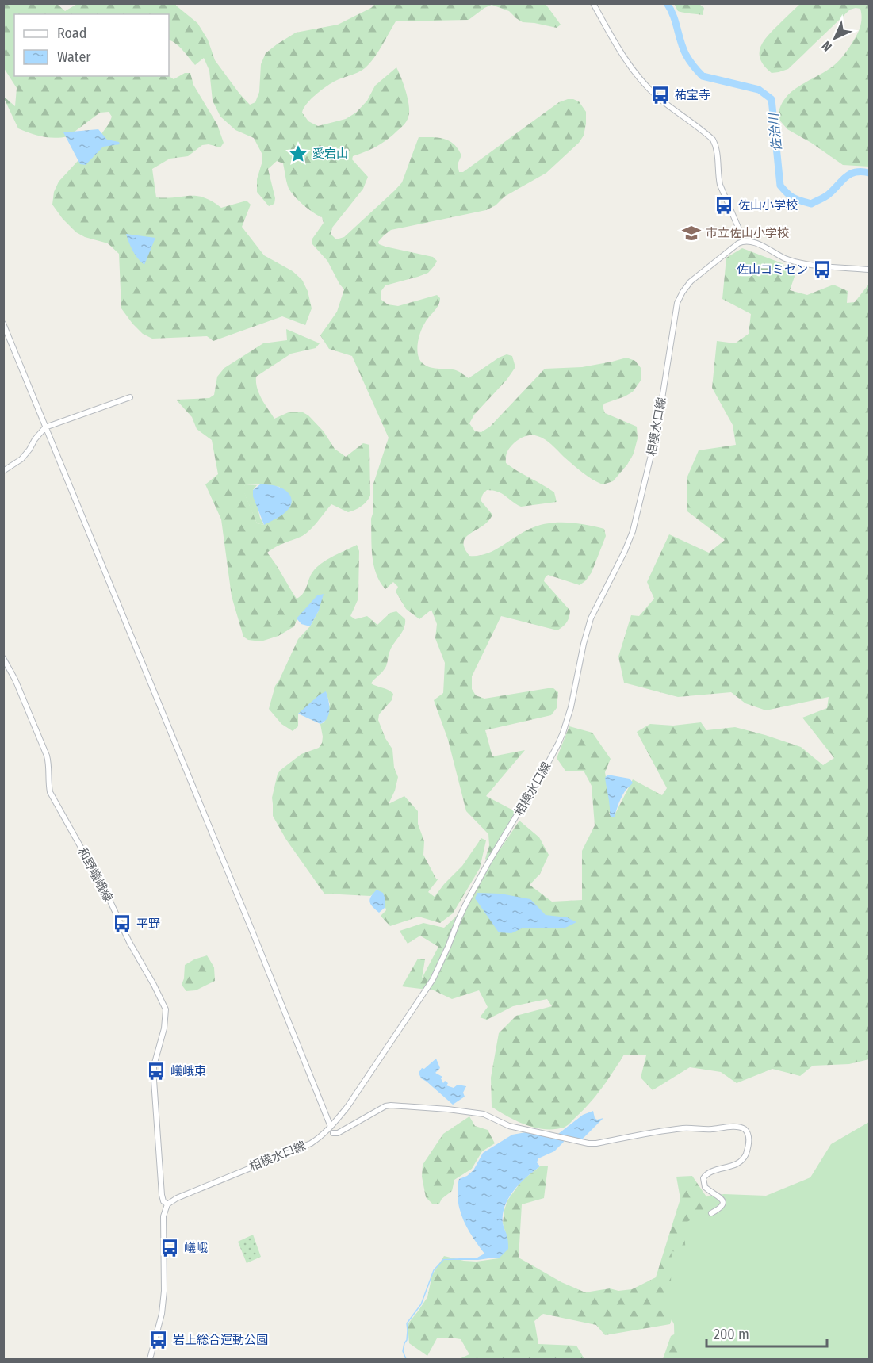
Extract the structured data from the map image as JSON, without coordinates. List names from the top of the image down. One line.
{"streets":{"main road":["相模水口線","和野嶬峨線"]},"crossings":[["相模水口線","和野嶬峨線"]],"water":["佐治川"],"places":{"bus stop":["祐宝寺","佐山小学校","佐山コミセン","平野","嶬峨東","嶬峨","岩上総合運動公園"],"place":["愛宕山"],"school or university":["市立佐山小学校"]},"legend":["Road","Water"],"scale_bar":"200 m","north":"bottom left"}
